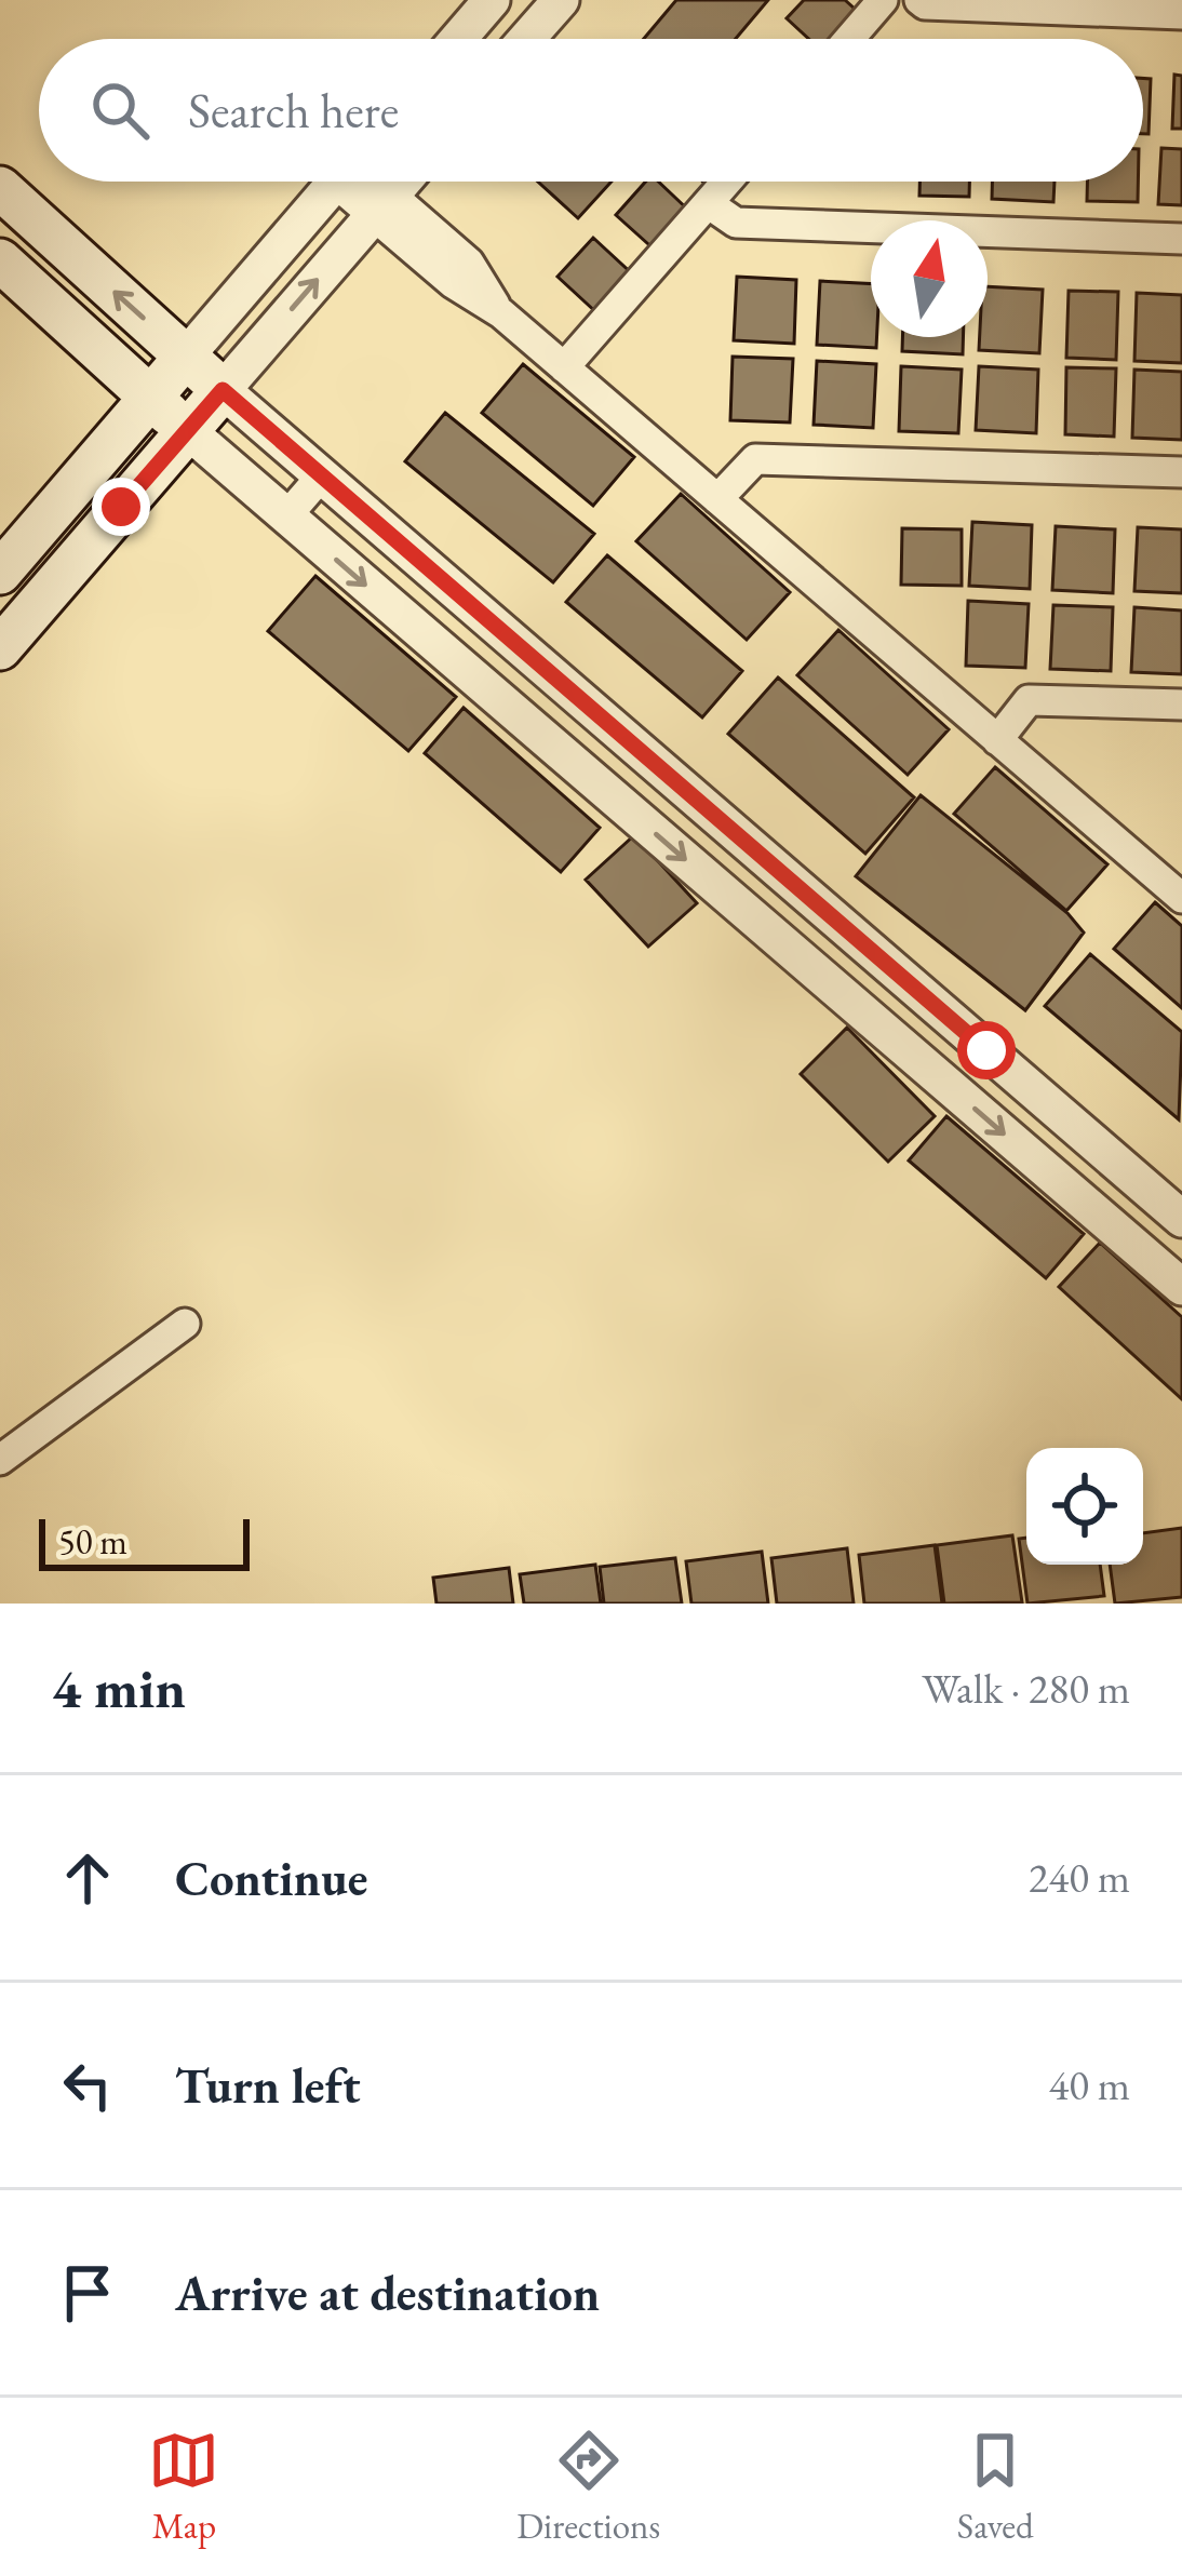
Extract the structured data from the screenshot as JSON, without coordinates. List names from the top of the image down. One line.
{"scale_bar":"50 m","north":"top","page":{"search":"Search here","scale":"50 m","heading":["4 min","Walk · 280 m"],"list":[["Continue","240 m"],["Turn left","40 m"],"Arrive at destination"],"nav":["Map","Directions","Saved"]}}
